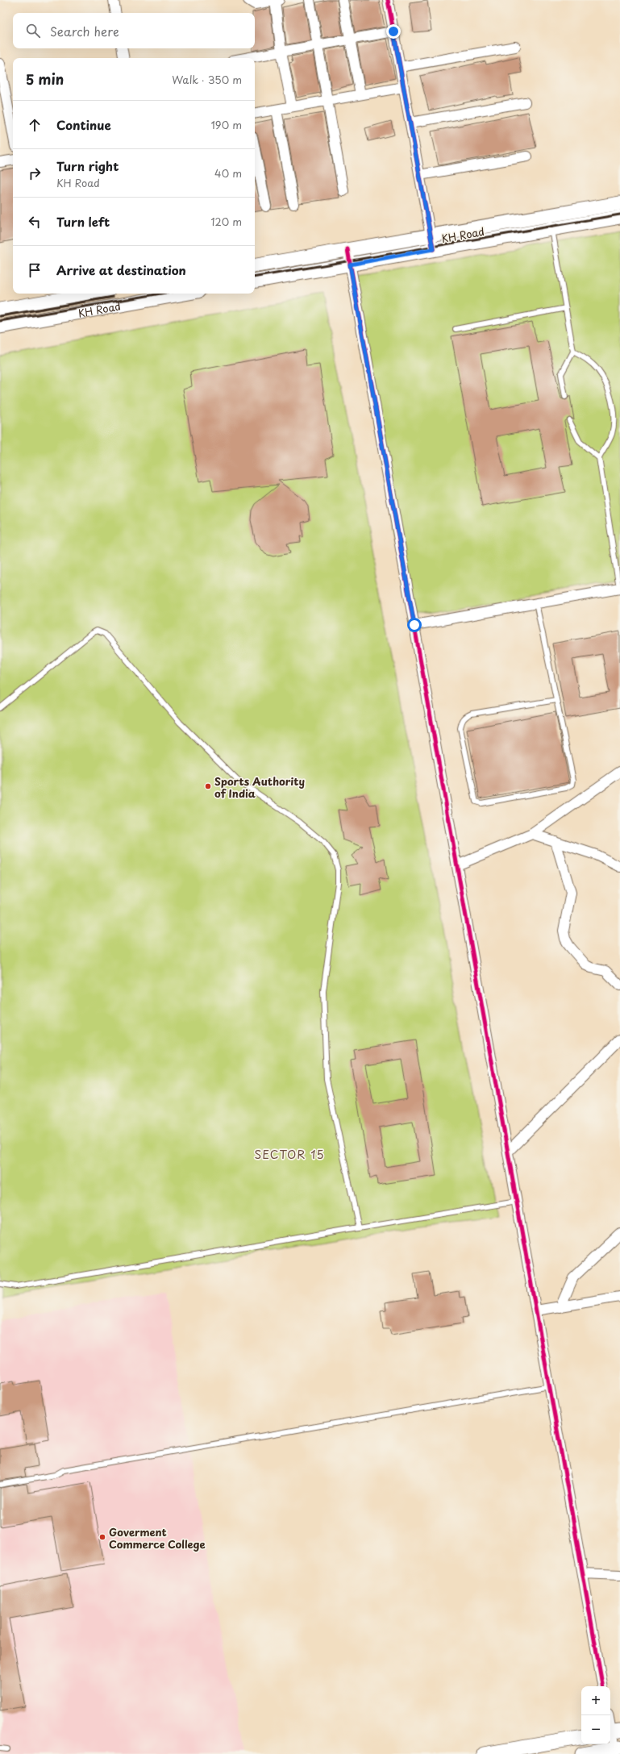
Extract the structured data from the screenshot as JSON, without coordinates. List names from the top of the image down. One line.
{"streets":{"main road":["KH Road"]},"districts":["SECTOR 15"],"places":["Sports Authority of India","Goverment Commerce College"],"page":{"search":"Search here","heading":["5 min","Walk · 350 m"],"list":[["Continue","190 m"],["Turn right","KH Road","40 m"],["Turn left","120 m"],"Arrive at destination"],"map_buttons":["+","−"]}}
